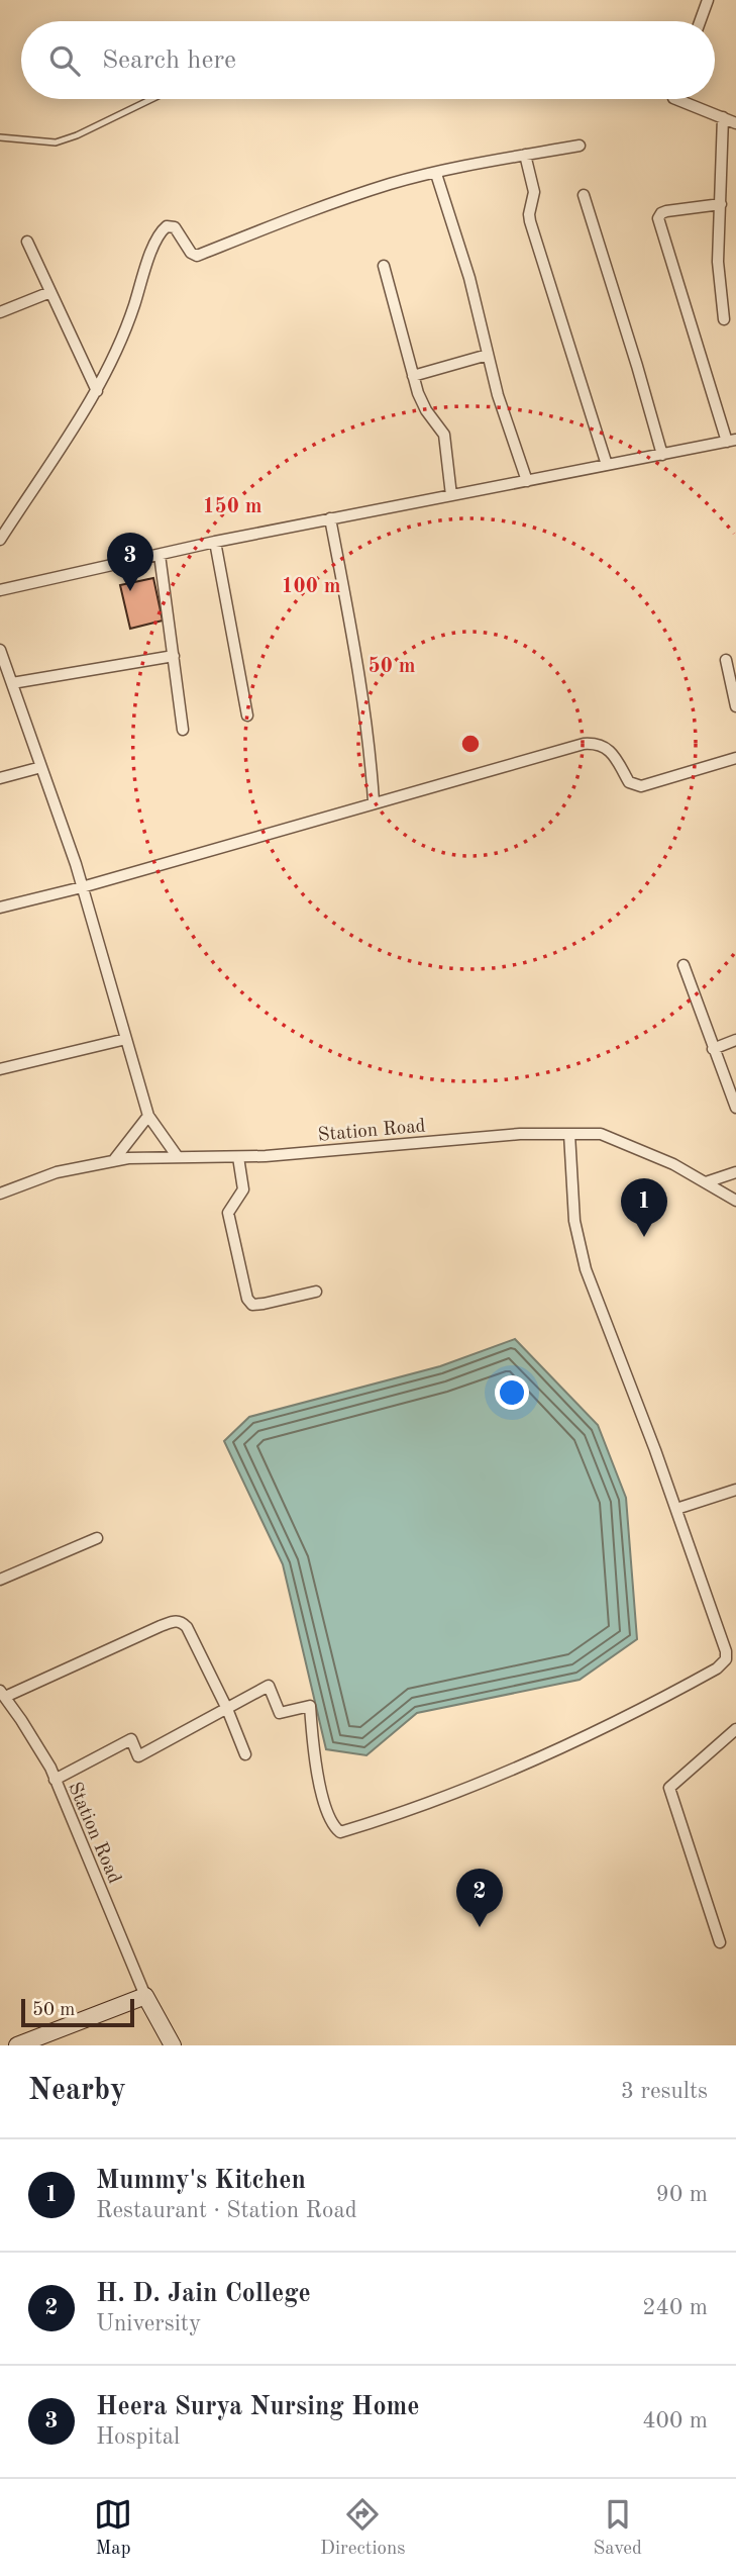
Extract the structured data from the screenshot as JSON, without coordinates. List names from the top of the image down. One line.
{"streets":{"street":["Station Road"]},"scale_bar":"50 m","page":{"search":"Search here","pins":["3","1","2"],"scale":"50 m","heading":["Nearby","3 results"],"list":[{"mark":"1","name":"Mummy's Kitchen","note":"Restaurant · Station Road","value":"90 m"},{"mark":"2","name":"H. D. Jain College","note":"University","value":"240 m"},{"mark":"3","name":"Heera Surya Nursing Home","note":"Hospital","value":"400 m"}],"nav":["Map","Directions","Saved"]},"rings":["150 m","100 m","50 m"]}
